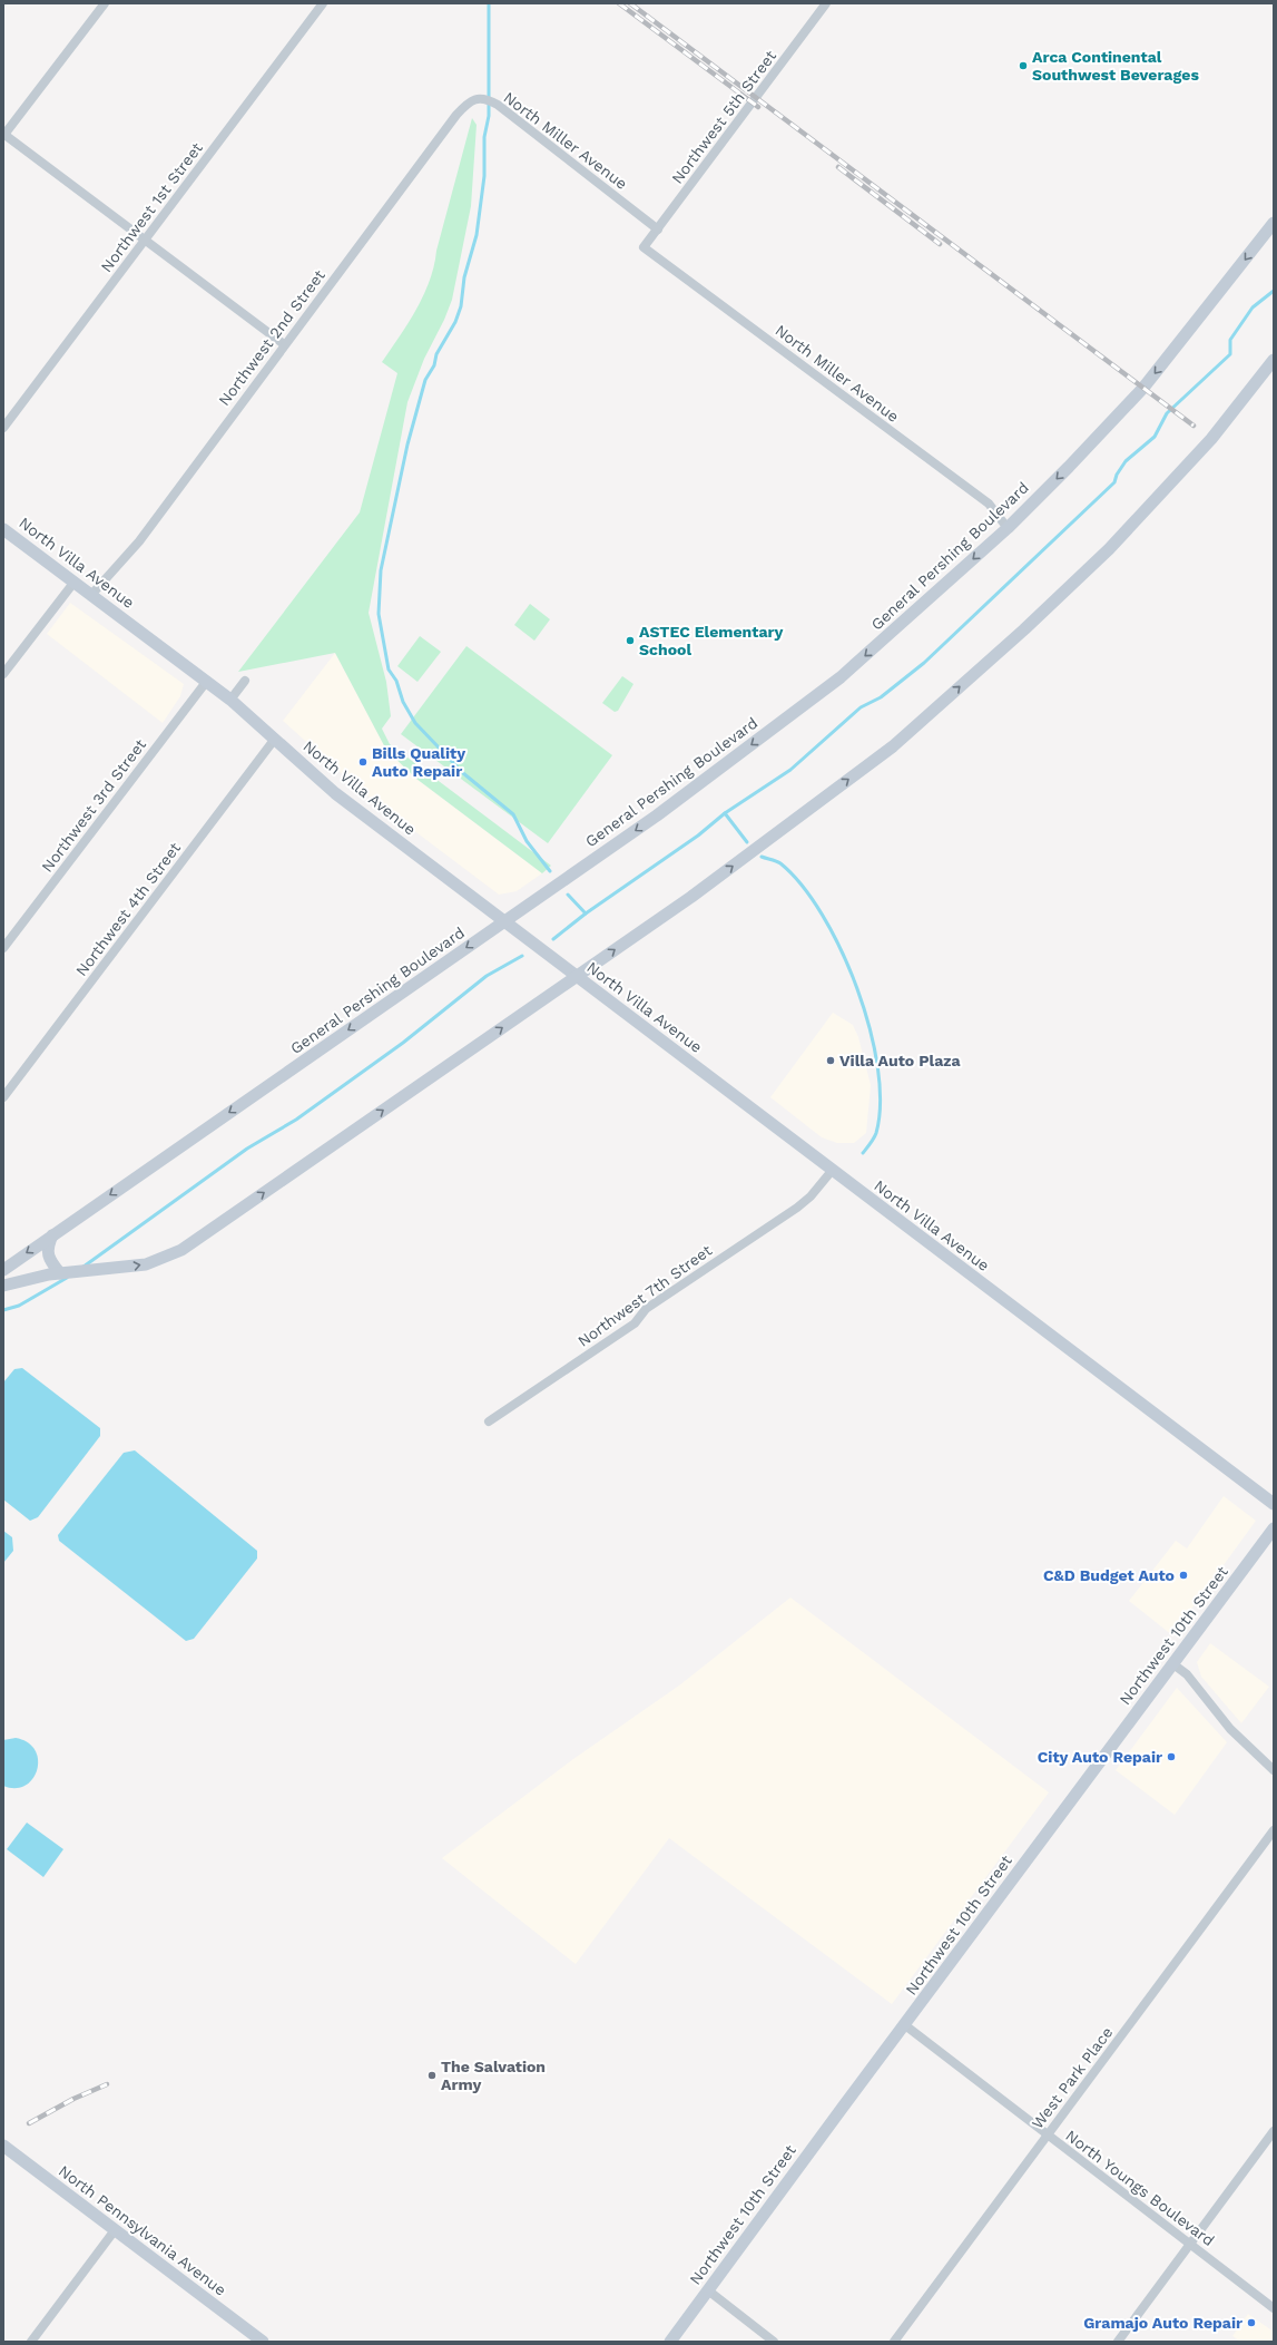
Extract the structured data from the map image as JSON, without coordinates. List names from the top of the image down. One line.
{"streets":{"main road":["General Pershing Boulevard","North Villa Avenue","Northwest 10th Street","North Pennsylvania Avenue"],"street":["Northwest 5th Street","North Miller Avenue","Northwest 1st Street","Northwest 2nd Street","Northwest 3rd Street","Northwest 4th Street","Northwest 7th Street","West Park Place","North Youngs Boulevard"]},"crossings":[["Northwest 5th Street","North Miller Avenue"],["North Miller Avenue","Northwest 2nd Street"],["North Miller Avenue","General Pershing Boulevard"],["Northwest 2nd Street","North Villa Avenue"],["General Pershing Boulevard","North Villa Avenue"],["North Villa Avenue","Northwest 3rd Street"],["North Villa Avenue","Northwest 4th Street"],["North Villa Avenue","Northwest 7th Street"],["Northwest 10th Street","North Youngs Boulevard"],["West Park Place","North Youngs Boulevard"]],"places":["Arca Continental Southwest Beverages","ASTEC Elementary School","Bills Quality Auto Repair","Villa Auto Plaza","C&D Budget Auto","City Auto Repair","The Salvation Army","Gramajo Auto Repair"]}
